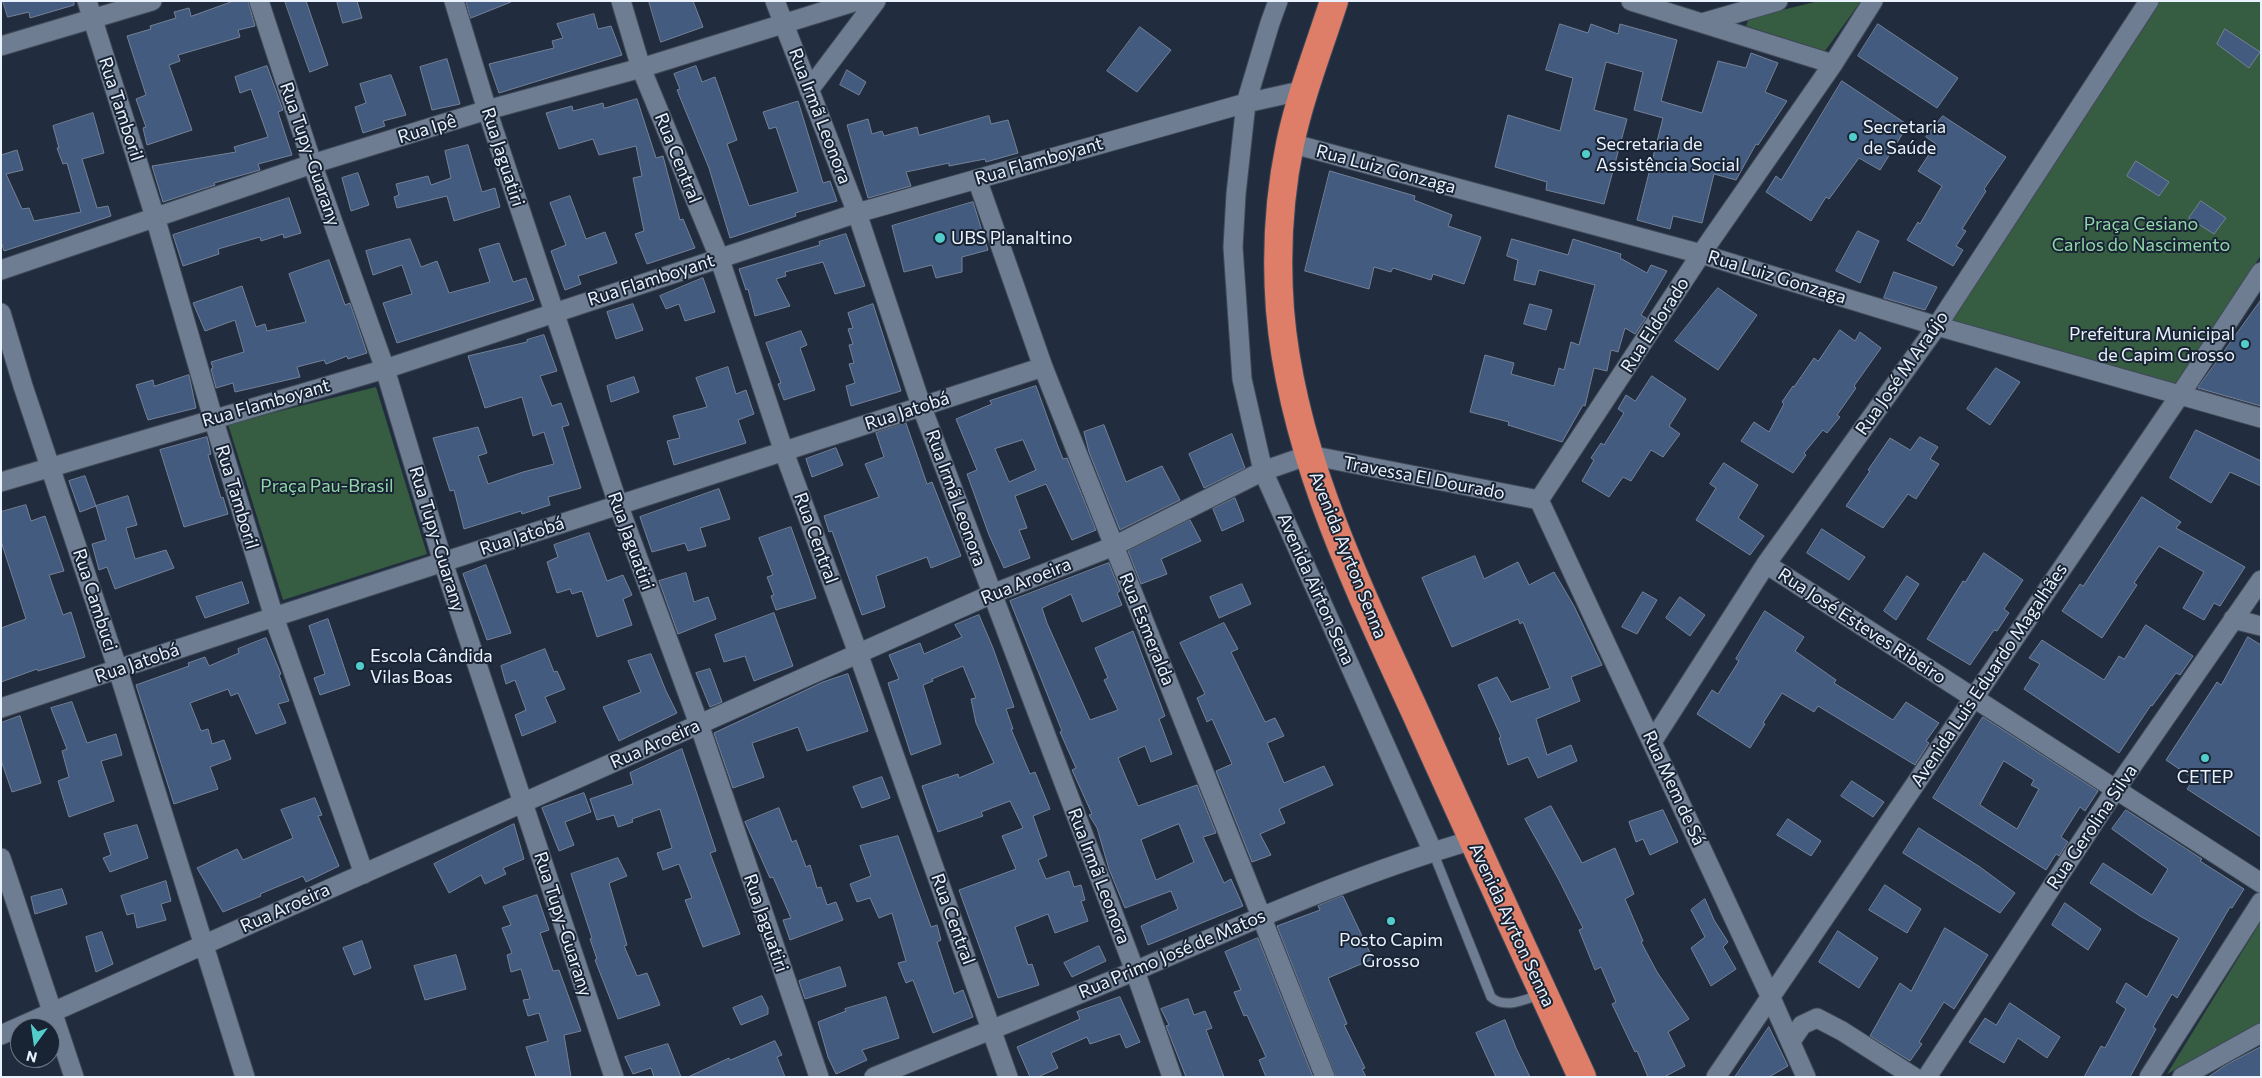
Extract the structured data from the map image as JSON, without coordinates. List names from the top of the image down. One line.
{"streets":{"highway":["Avenida Ayrton Senna"],"street":["Rua Tamboril","Rua Irmã Leonora","Rua Ipê","Rua Tupy-Guarany","Rua Jaguatiri","Rua Central","Rua Flamboyant","Rua Luiz Gonzaga","Rua Eldorado","Rua José M Araújo","Rua Jatobá","Travessa El Dourado","Rua Aroeira","Avenida Airton Sena","Rua Cambuci","Rua José Esteves Ribeiro","Rua Esmeralda","Avenida Luis Eduardo Magalhães","Rua Mem de Sá","Rua Gerolina Silva","Rua Primo José de Matos"]},"crossings":[["Rua Tamboril","Rua Ipê"],["Rua Tamboril","Rua Flamboyant"],["Rua Tamboril","Rua Jatobá"],["Rua Tamboril","Rua Aroeira"],["Rua Irmã Leonora","Rua Ipê"],["Rua Irmã Leonora","Rua Flamboyant"],["Rua Irmã Leonora","Rua Jatobá"],["Rua Irmã Leonora","Rua Aroeira"],["Rua Irmã Leonora","Rua Primo José de Matos"],["Rua Ipê","Rua Tupy-Guarany"],["Rua Ipê","Rua Jaguatiri"],["Rua Ipê","Rua Central"],["Rua Tupy-Guarany","Rua Flamboyant"],["Rua Tupy-Guarany","Rua Jatobá"],["Rua Tupy-Guarany","Rua Aroeira"],["Rua Jaguatiri","Rua Flamboyant"],["Rua Jaguatiri","Rua Jatobá"],["Rua Jaguatiri","Rua Aroeira"],["Rua Central","Rua Flamboyant"],["Rua Central","Rua Jatobá"],["Rua Central","Rua Aroeira"],["Rua Central","Rua Primo José de Matos"],["Rua Flamboyant","Avenida Ayrton Senna"],["Rua Flamboyant","Avenida Airton Sena"],["Rua Flamboyant","Rua Cambuci"],["Rua Flamboyant","Rua Esmeralda"],["Rua Luiz Gonzaga","Rua Eldorado"],["Rua Luiz Gonzaga","Rua José M Araújo"],["Rua Luiz Gonzaga","Avenida Ayrton Senna"],["Rua Luiz Gonzaga","Avenida Luis Eduardo Magalhães"],["Rua Eldorado","Travessa El Dourado"],["Rua Eldorado","Rua Mem de Sá"],["Rua José M Araújo","Rua José Esteves Ribeiro"],["Rua José M Araújo","Rua Mem de Sá"],["Rua Jatobá","Rua Cambuci"],["Rua Jatobá","Rua Esmeralda"],["Travessa El Dourado","Avenida Ayrton Senna"],["Travessa El Dourado","Rua Aroeira"],["Travessa El Dourado","Rua Mem de Sá"],["Avenida Ayrton Senna","Rua Aroeira"],["Avenida Ayrton Senna","Avenida Airton Sena"],["Avenida Ayrton Senna","Rua Primo José de Matos"],["Rua Aroeira","Avenida Airton Sena"],["Rua Aroeira","Rua Cambuci"],["Rua Aroeira","Rua Esmeralda"],["Avenida Airton Sena","Rua Primo José de Matos"],["Rua José Esteves Ribeiro","Avenida Luis Eduardo Magalhães"],["Rua José Esteves Ribeiro","Rua Gerolina Silva"],["Rua Esmeralda","Rua Primo José de Matos"],["Avenida Luis Eduardo Magalhães","Rua Mem de Sá"]],"parks":["Praça Cesiano Carlos do Nascimento","Praça Pau-Brasil"],"places":["Secretaria de Saúde","Secretaria de Assistência Social","UBS Planaltino","Prefeitura Municipal de Capim Grosso","Escola Cândida Vilas Boas","CETEP","Posto Capim Grosso"],"north":"bottom"}
